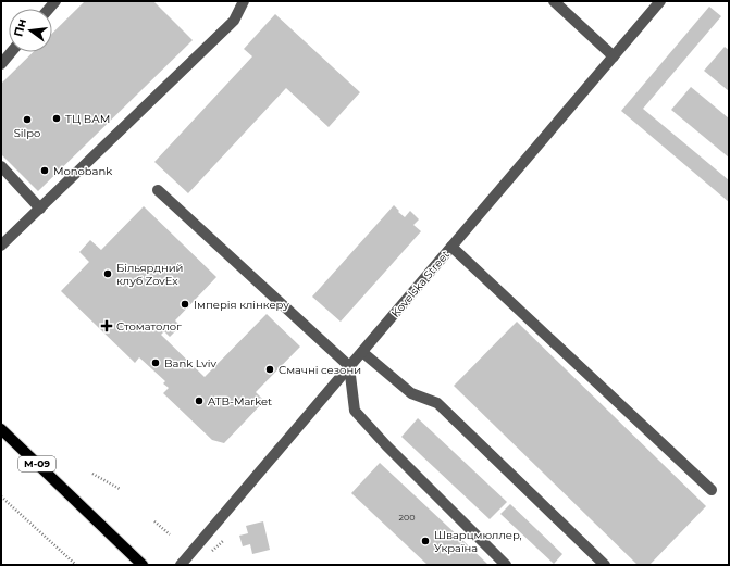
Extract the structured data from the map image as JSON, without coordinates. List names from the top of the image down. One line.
{"streets":{"main road":["М-09"],"street":["Kovelska Street"]},"places":{"other":["ТЦ ВАМ","Silpo","Monobank","Більярдний клуб ZovEx","Імперія клінкеру","Bank Lviv","Смачні сезони","ATB-Market","Шварцмюллер, Україна"],"health":["Стоматолог"]},"house_numbers":["200"],"north":"left"}
